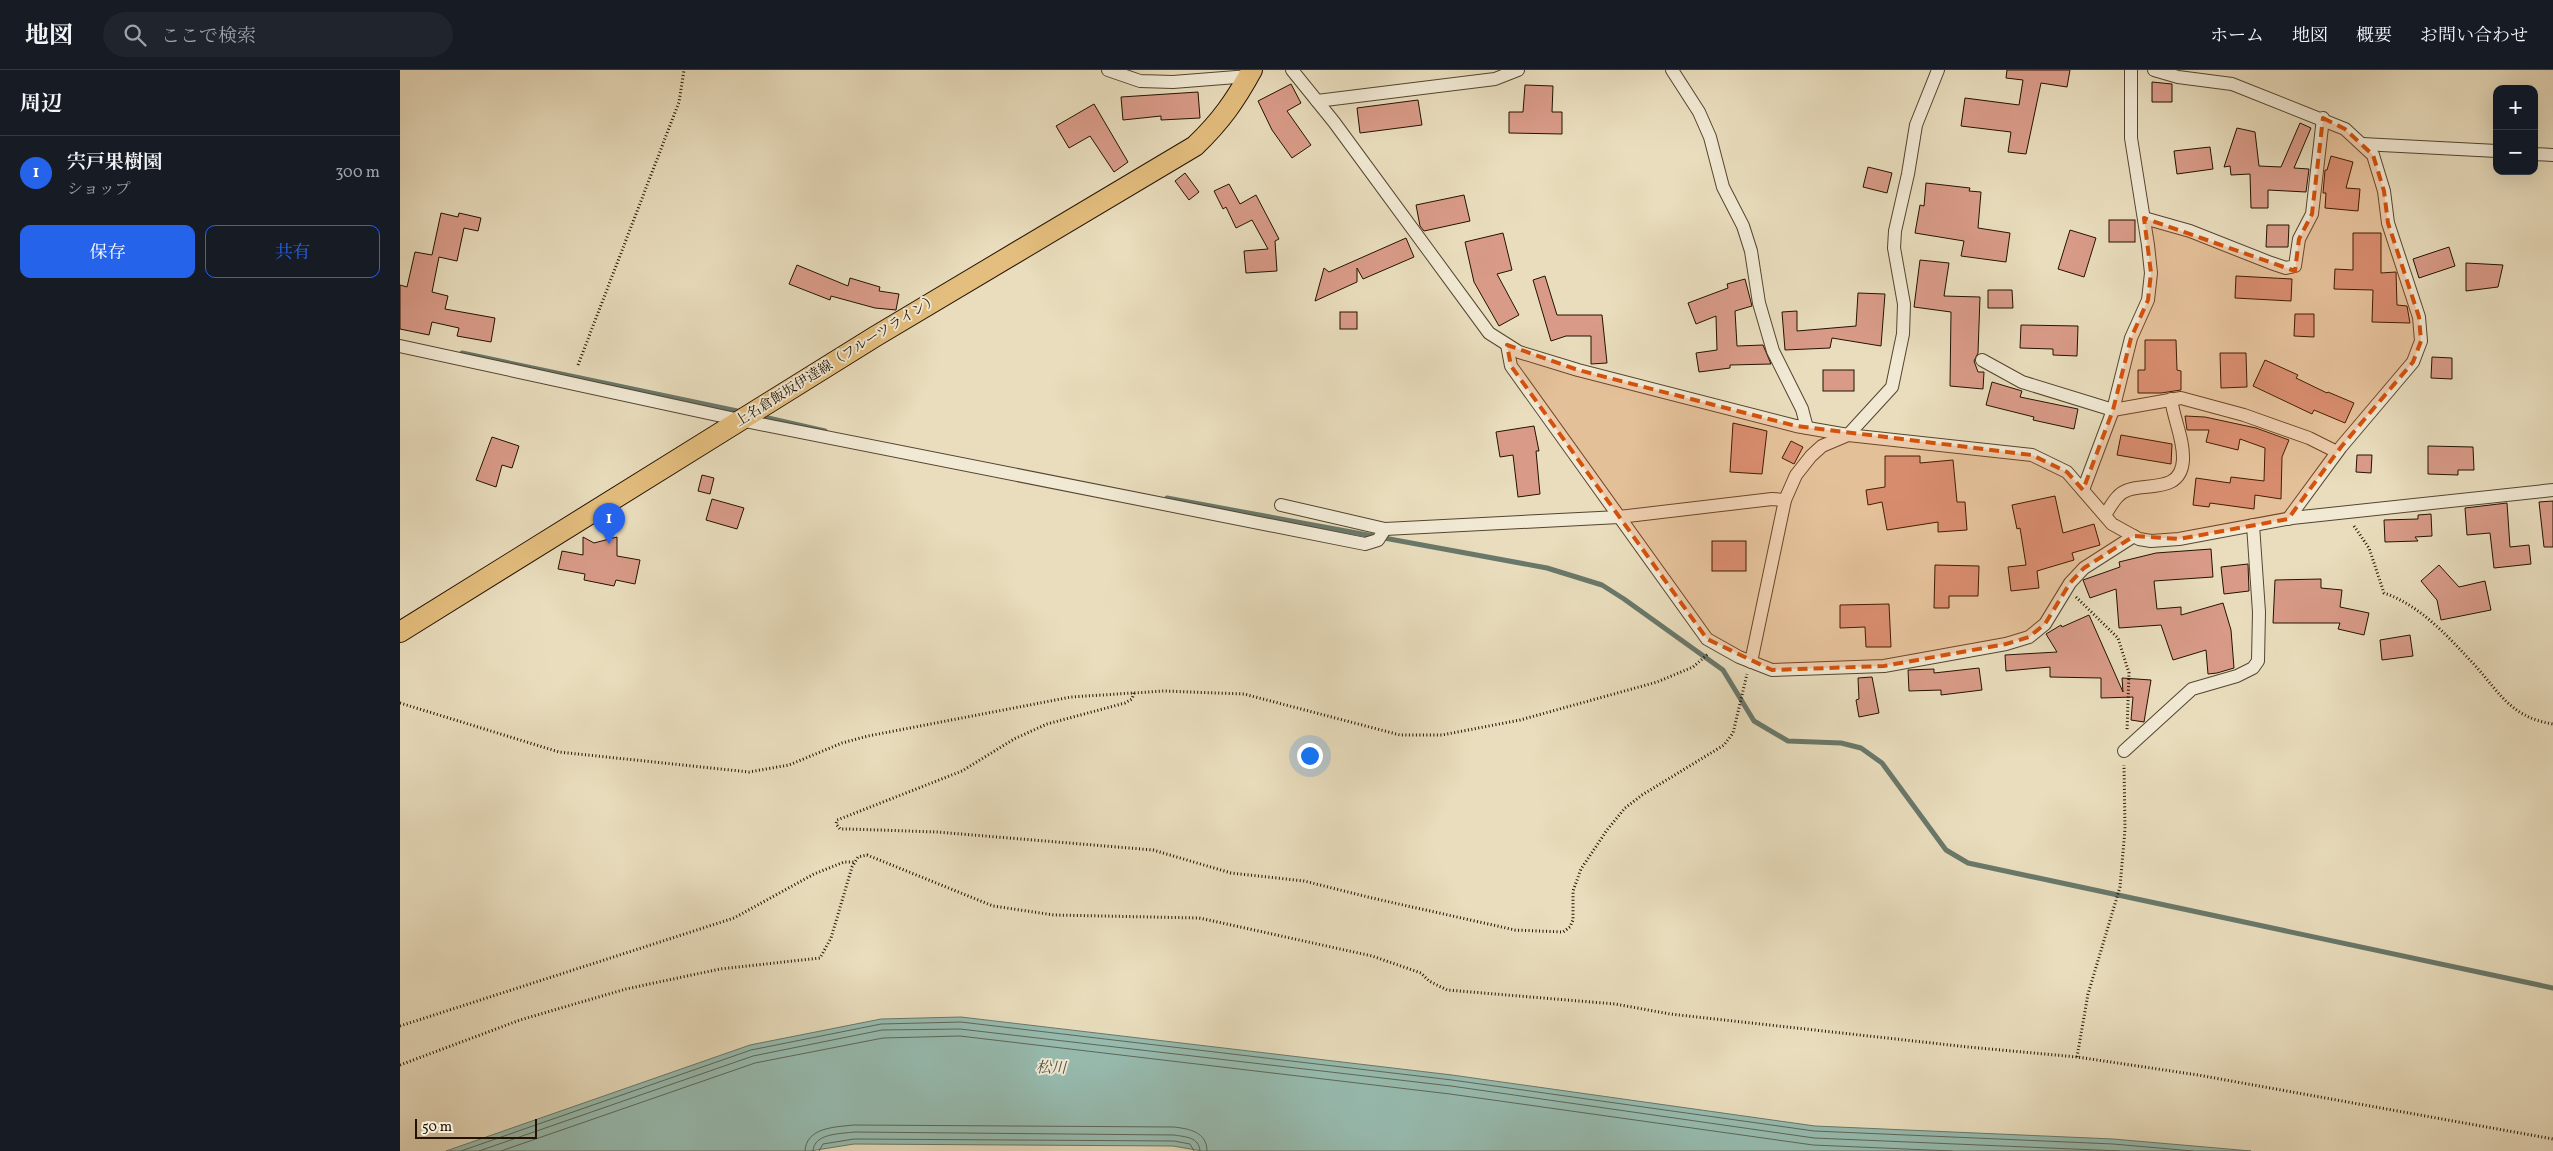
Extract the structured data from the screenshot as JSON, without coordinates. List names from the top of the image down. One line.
{"streets":{"main road":["上名倉飯坂伊達線（フルーツライン）"]},"water":["松川"],"scale_bar":"50 m","page":{"header":"地図","search":"ここで検索","nav":["ホーム","地図","概要","お問い合わせ"],"heading":"周辺","map_buttons":["+","−"],"list":[{"mark":"1","name":"宍戸果樹園","note":"ショップ","value":"300 m"}],"buttons":["保存","共有"],"pins":"1","scale":"50 m"}}
